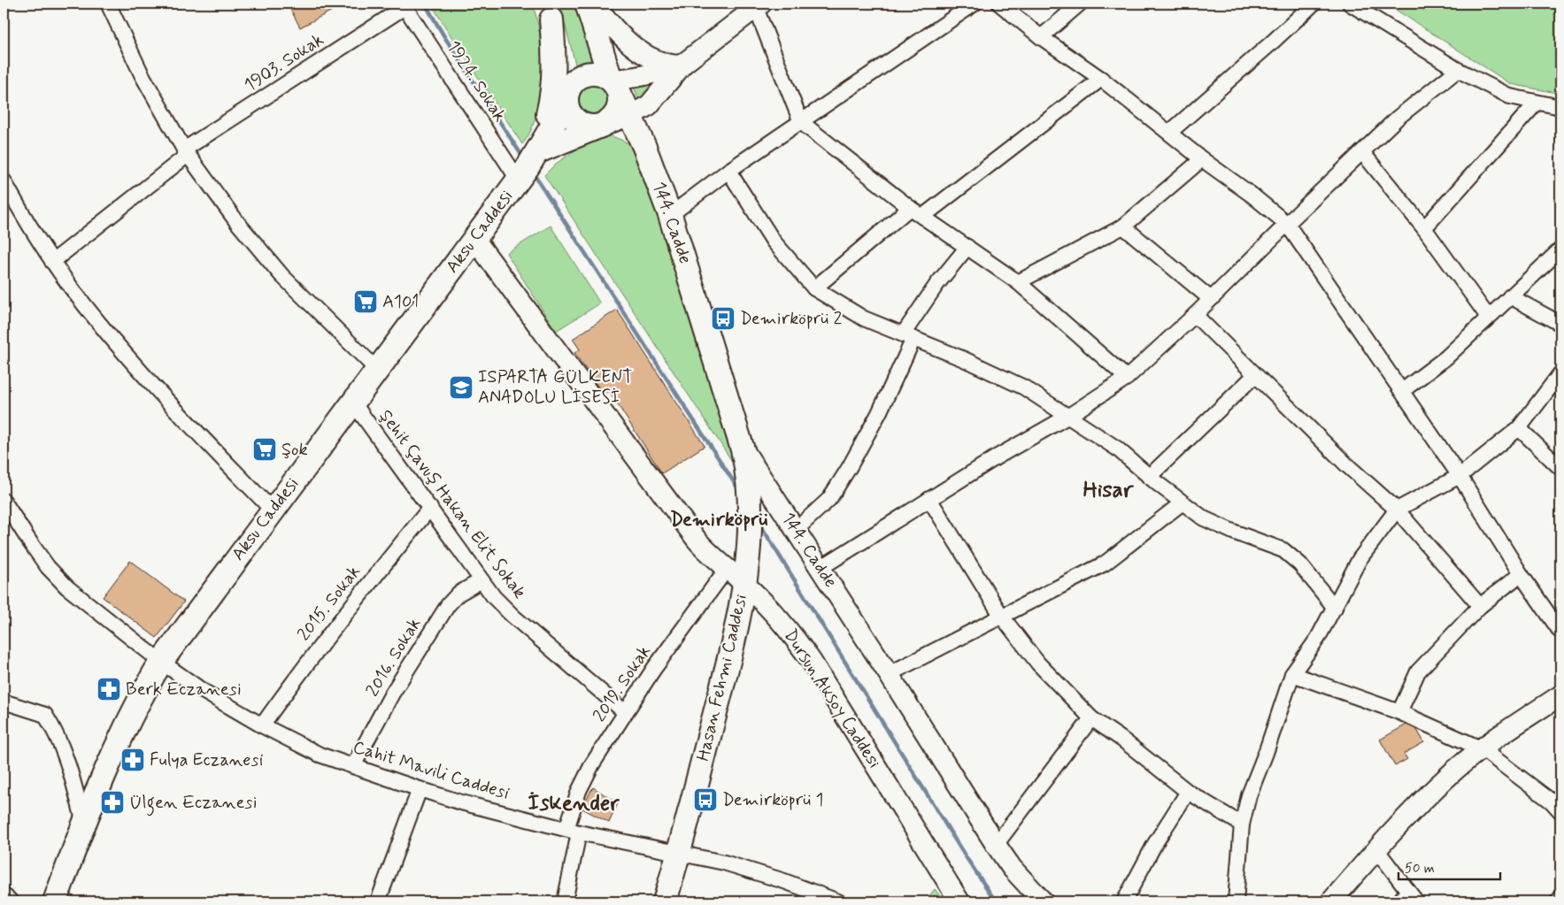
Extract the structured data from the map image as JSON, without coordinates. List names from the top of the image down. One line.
{"streets":{"main road":["144. Cadde","Aksu Caddesi","Hasan Fehmi Caddesi"],"street":["1903. Sokak","1924. Sokak","Şehit Çavuş Hakan Elit Sokak","2015. Sokak","2016. Sokak","2019. Sokak","Dursun Aksoy Caddesi","Cahit Mavili Caddesi"]},"crossings":[["1903. Sokak","1924. Sokak"],["1924. Sokak","Aksu Caddesi"],["144. Cadde","Aksu Caddesi"],["144. Cadde","Hasan Fehmi Caddesi"],["Aksu Caddesi","Şehit Çavuş Hakan Elit Sokak"],["Aksu Caddesi","Dursun Aksoy Caddesi"],["Aksu Caddesi","Cahit Mavili Caddesi"],["Şehit Çavuş Hakan Elit Sokak","2015. Sokak"],["Şehit Çavuş Hakan Elit Sokak","2016. Sokak"],["Şehit Çavuş Hakan Elit Sokak","2019. Sokak"],["2015. Sokak","Cahit Mavili Caddesi"],["2016. Sokak","Cahit Mavili Caddesi"],["Hasan Fehmi Caddesi","2019. Sokak"],["Hasan Fehmi Caddesi","Dursun Aksoy Caddesi"],["Hasan Fehmi Caddesi","Cahit Mavili Caddesi"],["2019. Sokak","Dursun Aksoy Caddesi"],["2019. Sokak","Cahit Mavili Caddesi"]],"districts":["Hisar","Demirköprü","İskender"],"places":{"supermarket":["A101","Şok"],"bus stop":["Demirköprü 2","Demirköprü 1"],"school or university":["ISPARTA GÜLKENT ANADOLU LİSESİ"],"pharmacy":["Berk Eczanesi","Fulya Eczanesi","Ülgen Eczanesi"]},"scale_bar":"50 m"}
